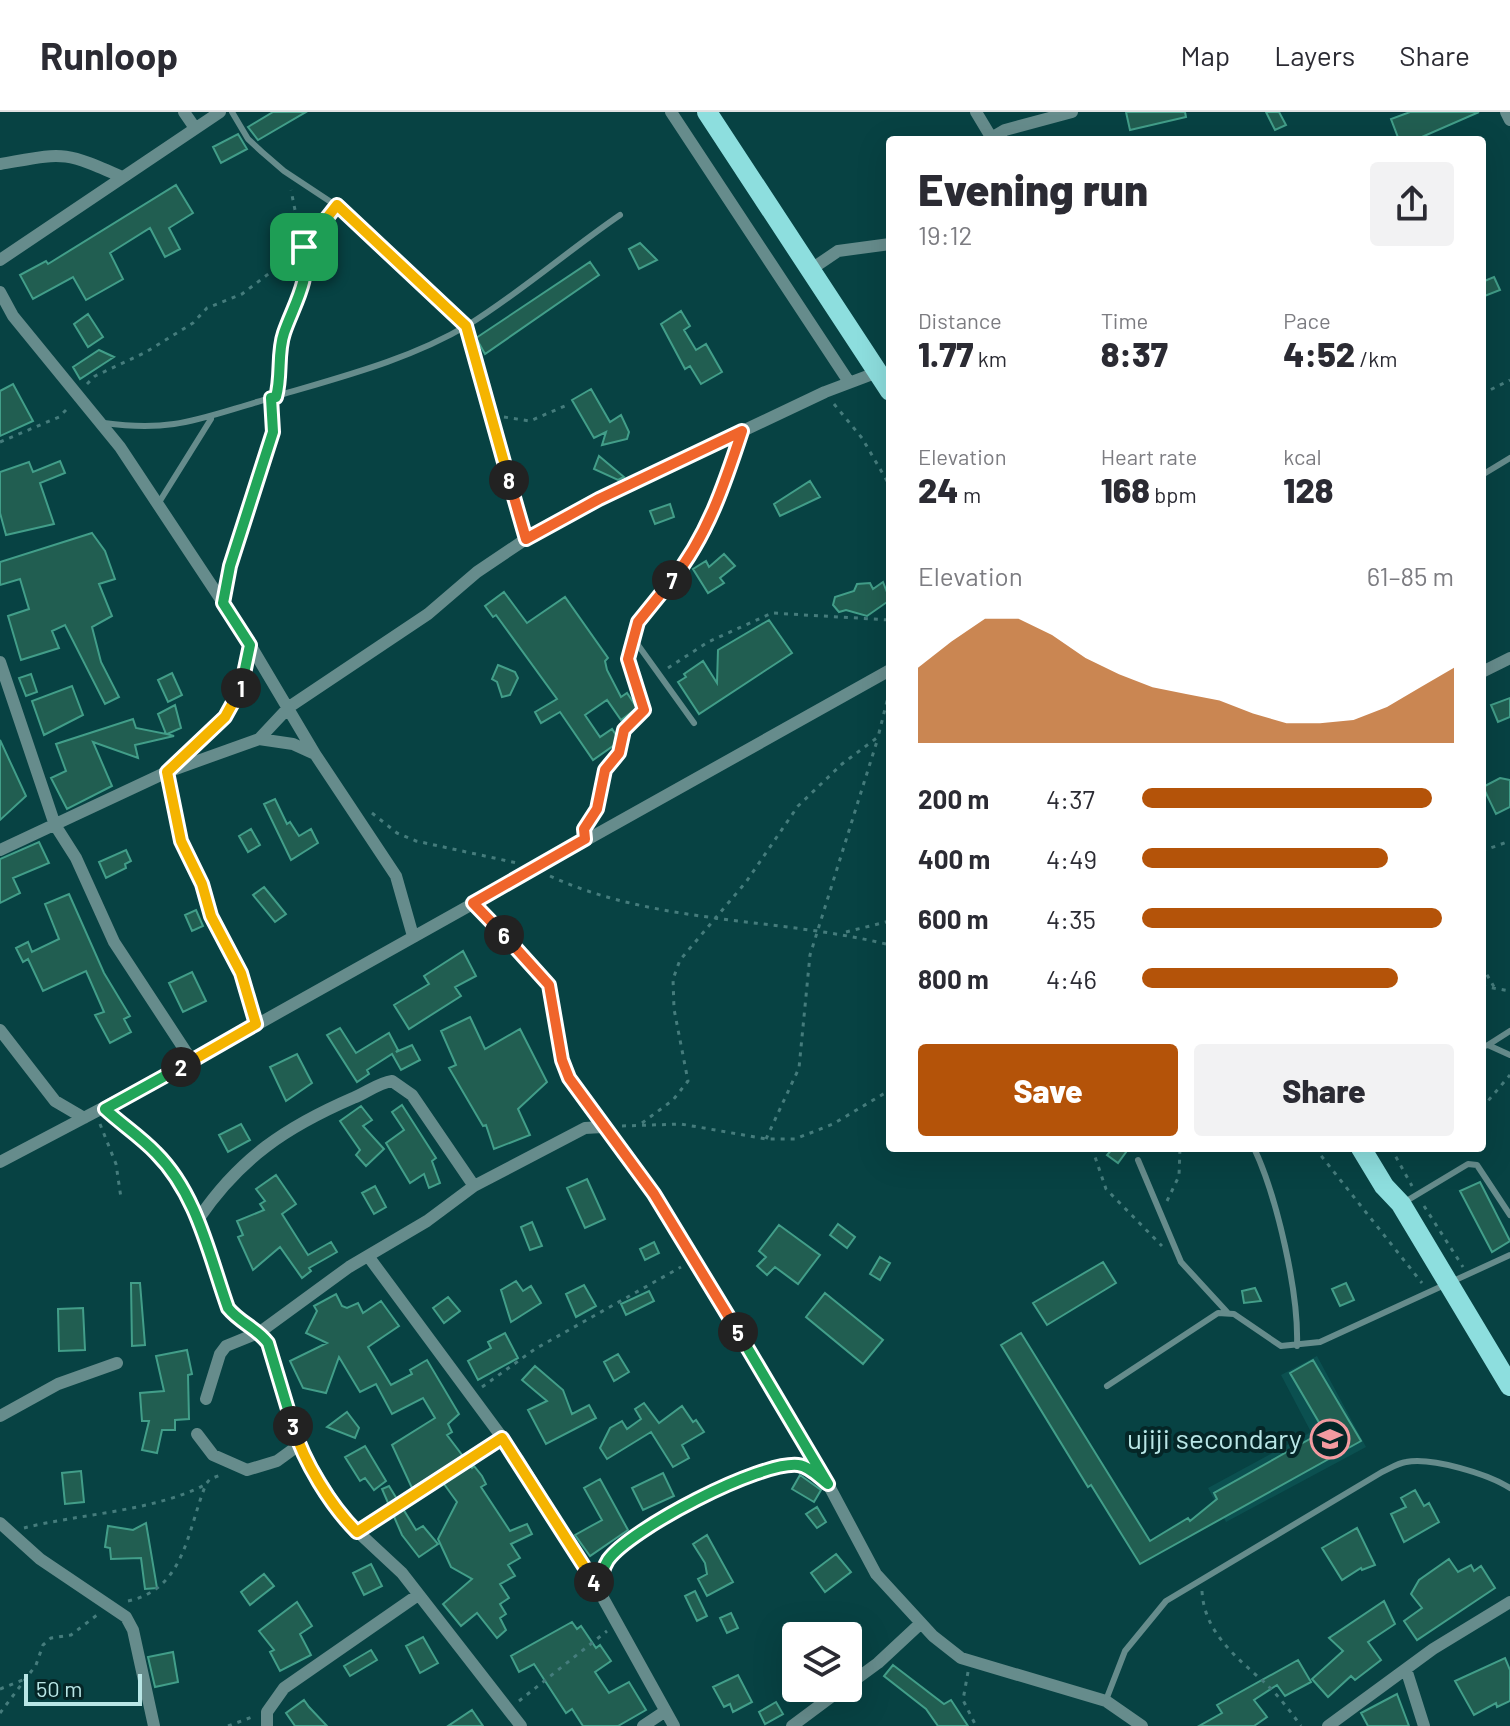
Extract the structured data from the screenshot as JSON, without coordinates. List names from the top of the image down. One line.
{"places":{"school or university":["ujiji secondary"]},"scale_bar":"50 m","page":{"header":"Runloop","nav":["Map","Layers","Share"],"heading":["Evening run","19:12"],"stats":[["Distance","1.77 km"],["Time","8:37"],["Pace","4:52 /km"],["Elevation","24 m"],["Heart rate","168 bpm"],["kcal","128"]],"pins":["8","7","1","6","2","5","3","4"],"chart":["Elevation","61–85 m"],"list":[{"name":"200 m","note":"4:37"},{"name":"400 m","note":"4:49"},{"name":"600 m","note":"4:35"},{"name":"800 m","note":"4:46"}],"buttons":["Save","Share"],"scale":"50 m"}}
